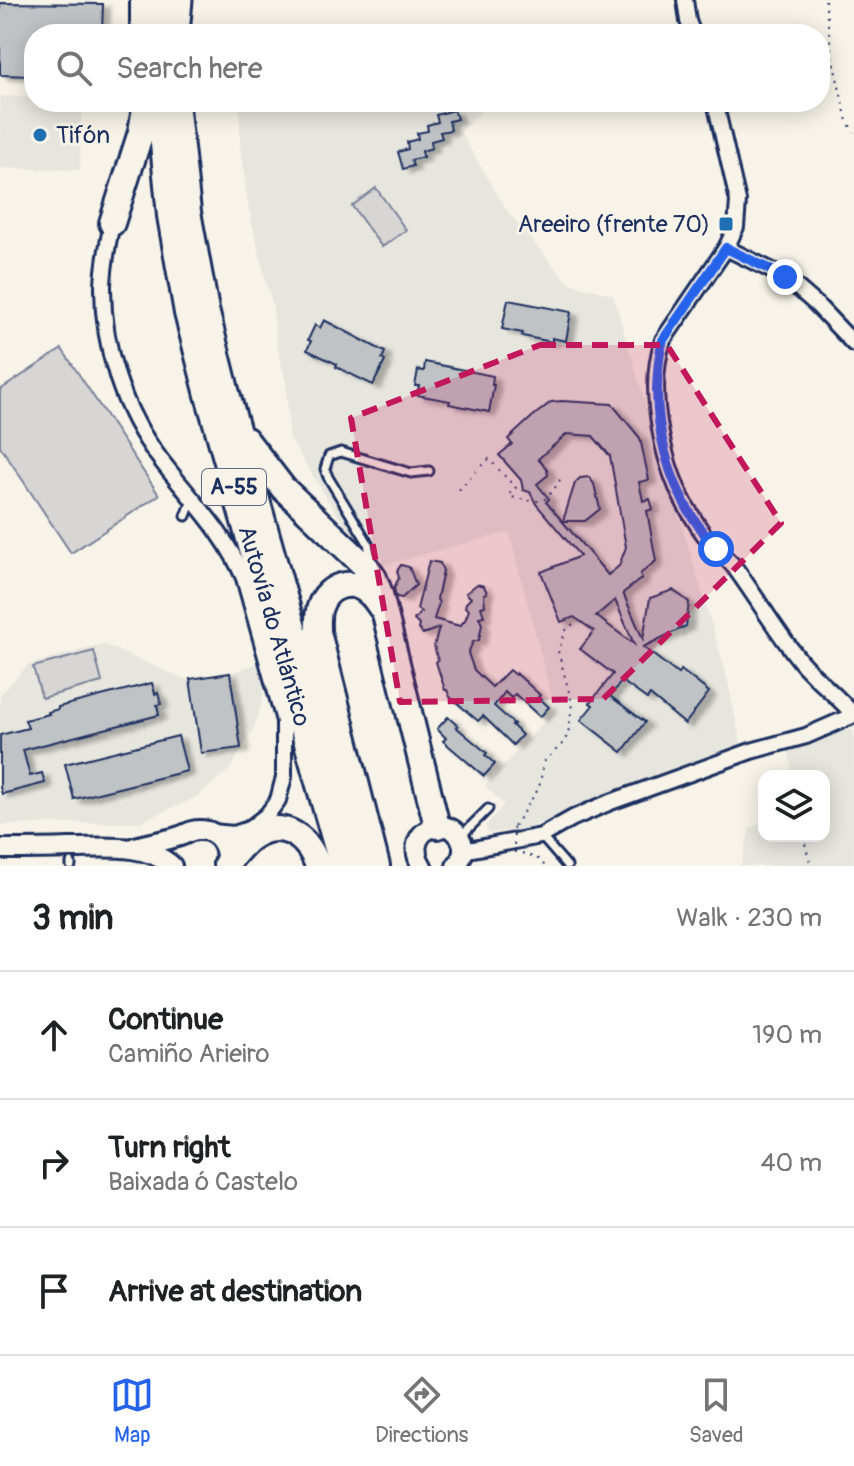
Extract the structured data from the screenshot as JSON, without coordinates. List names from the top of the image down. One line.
{"streets":{"highway":["A-55","Autovía do Atlántico"]},"places":{"other":["Tifón"],"transit":["Areeiro (frente 70)"]},"page":{"search":"Search here","heading":["3 min","Walk · 230 m"],"list":[["Continue","Camiño Arieiro","190 m"],["Turn right","Baixada ó Castelo","40 m"],"Arrive at destination"],"nav":["Map","Directions","Saved"]}}
